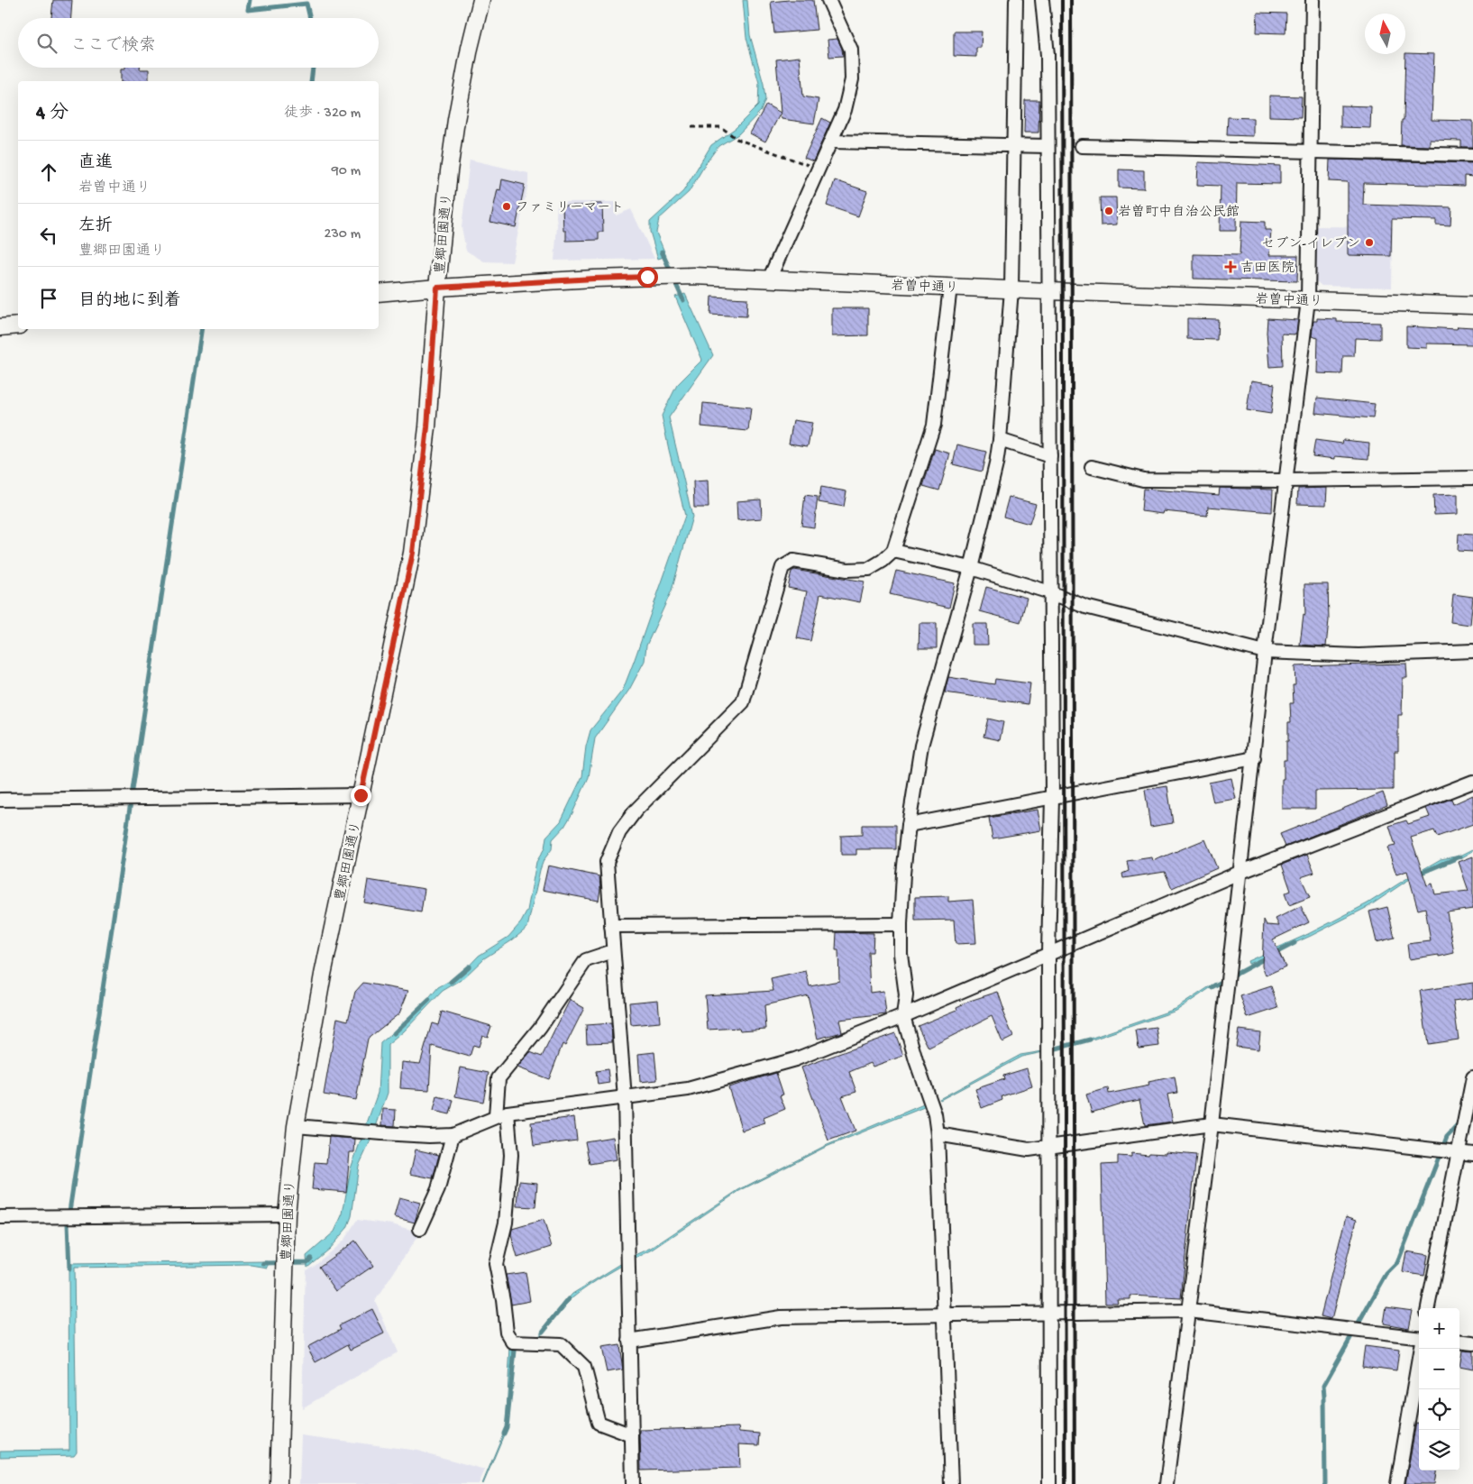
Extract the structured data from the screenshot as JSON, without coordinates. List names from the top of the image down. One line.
{"streets":{"street":["豊郷田園通り","岩曽中通り"]},"crossings":[["豊郷田園通り","岩曽中通り"]],"places":{"other":["ファミリーマート","岩曽町中自治公民館","セブン-イレブン"],"health":["吉田医院"]},"north":"top","page":{"search":"ここで検索","heading":["4 分","徒歩 · 320 m"],"list":[["直進","岩曽中通り","90 m"],["左折","豊郷田園通り","230 m"],"目的地に到着"],"map_buttons":["+","−"]}}
